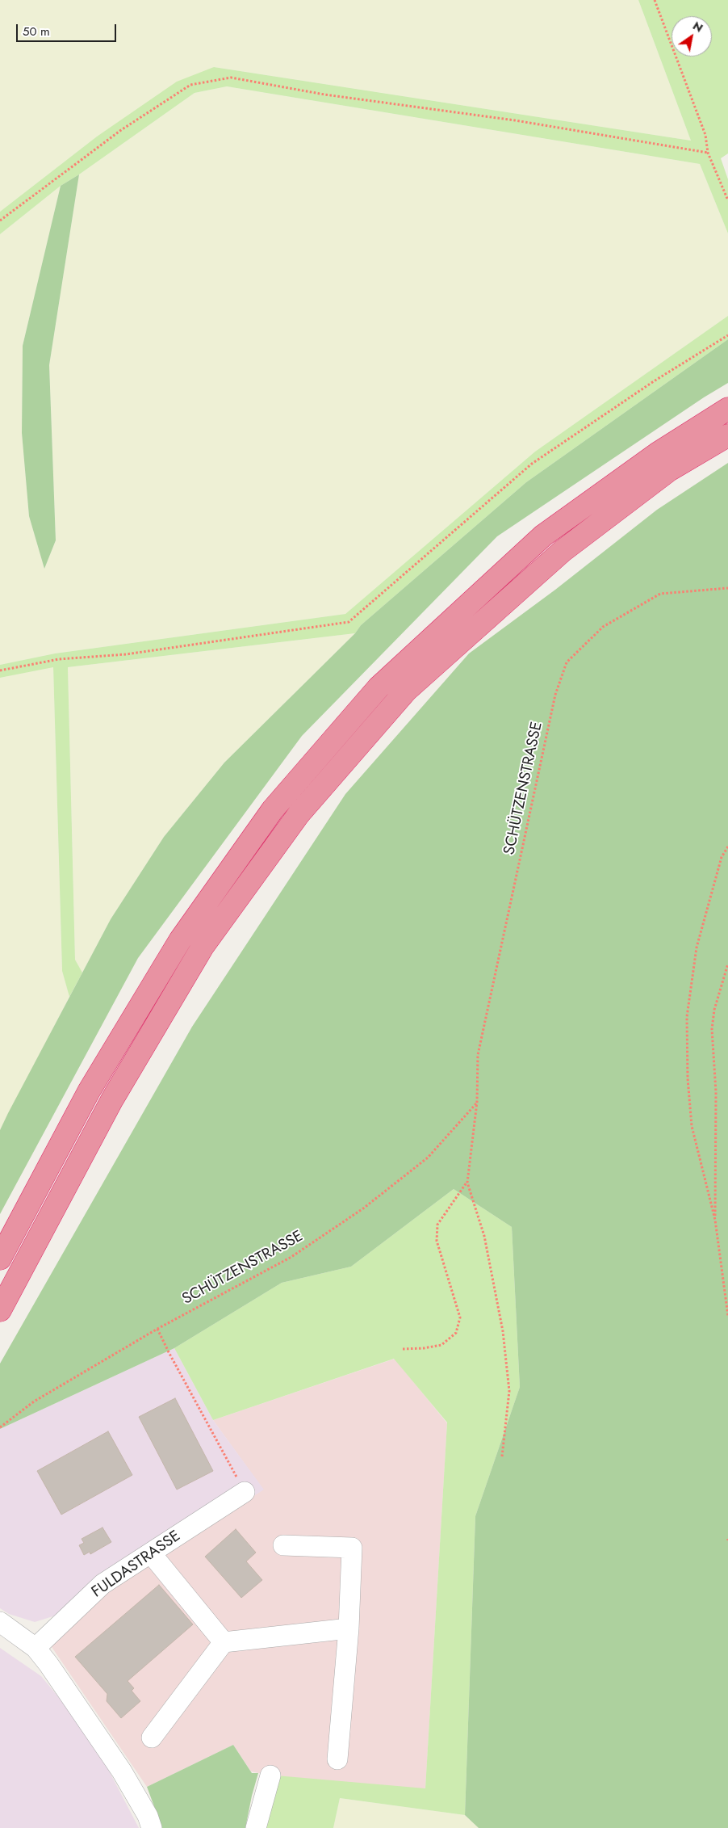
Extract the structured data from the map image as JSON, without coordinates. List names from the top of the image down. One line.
{"streets":{"street":["FULDASTRASSE"],"path":["SCHÜTZENSTRASSE"]},"scale_bar":"50 m","north":"top right"}
